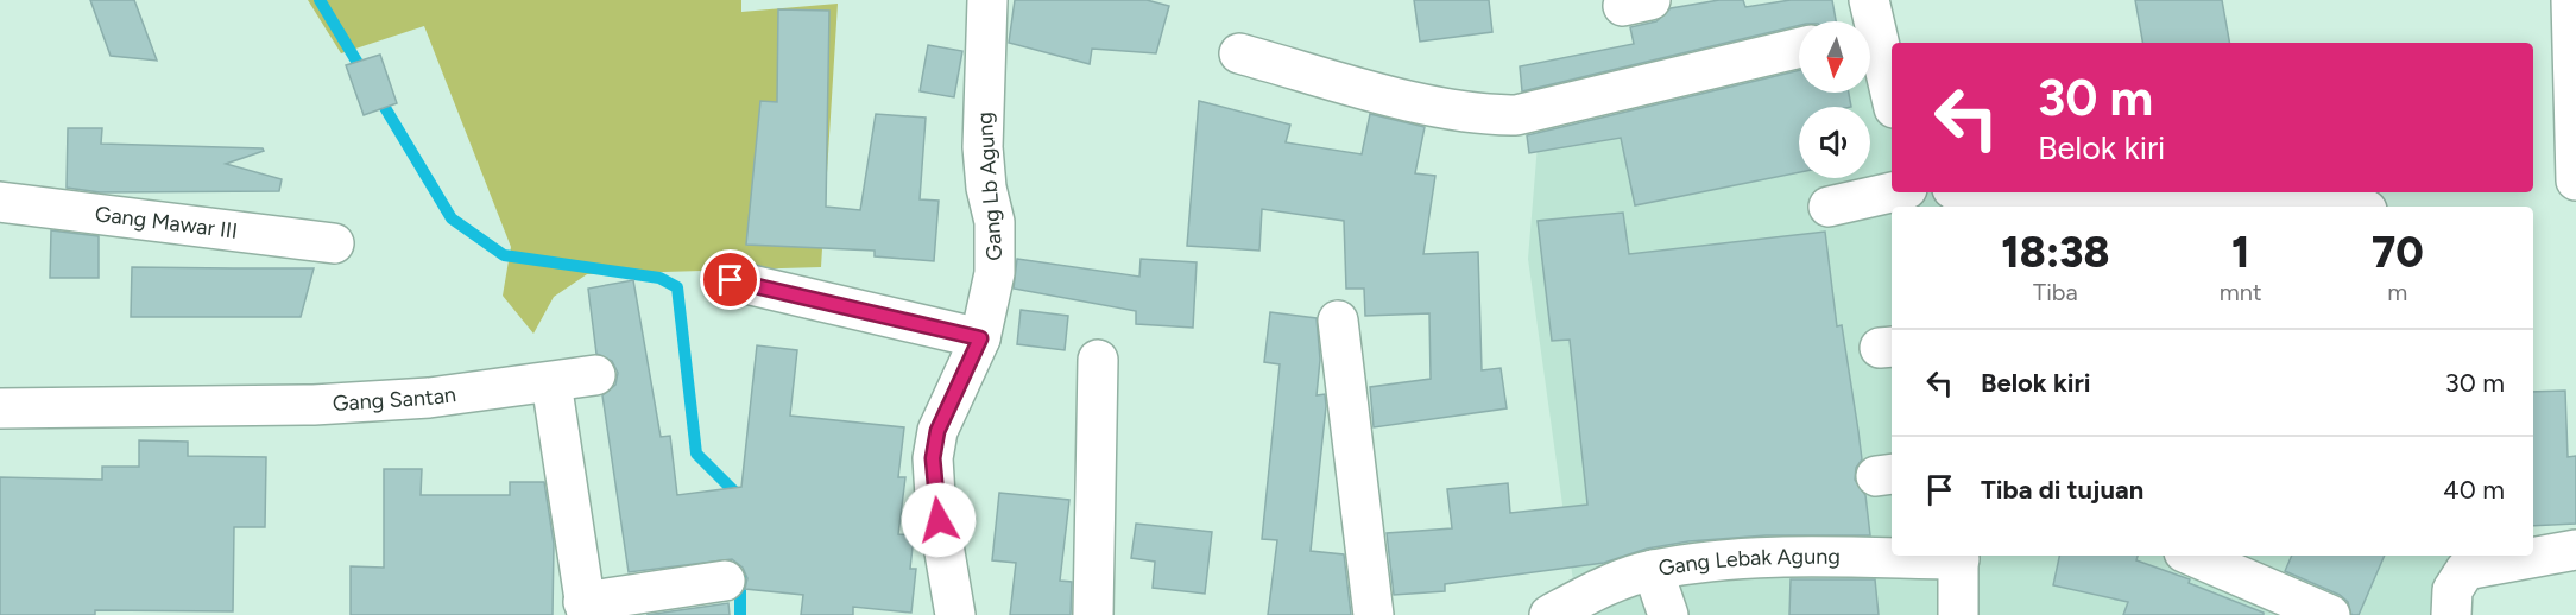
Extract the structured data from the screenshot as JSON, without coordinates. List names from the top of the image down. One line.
{"streets":{"street":["Gang Lb Agung","Gang Mawar III","Gang Santan","Gang Lebak Agung"]},"north":"bottom","page":{"turn":["30 m","Belok kiri"],"eta":["18:38","Tiba","1","mnt","70","m"],"list":[{"name":"Belok kiri","value":"30 m"},{"name":"Tiba di tujuan","value":"40 m"}]}}
